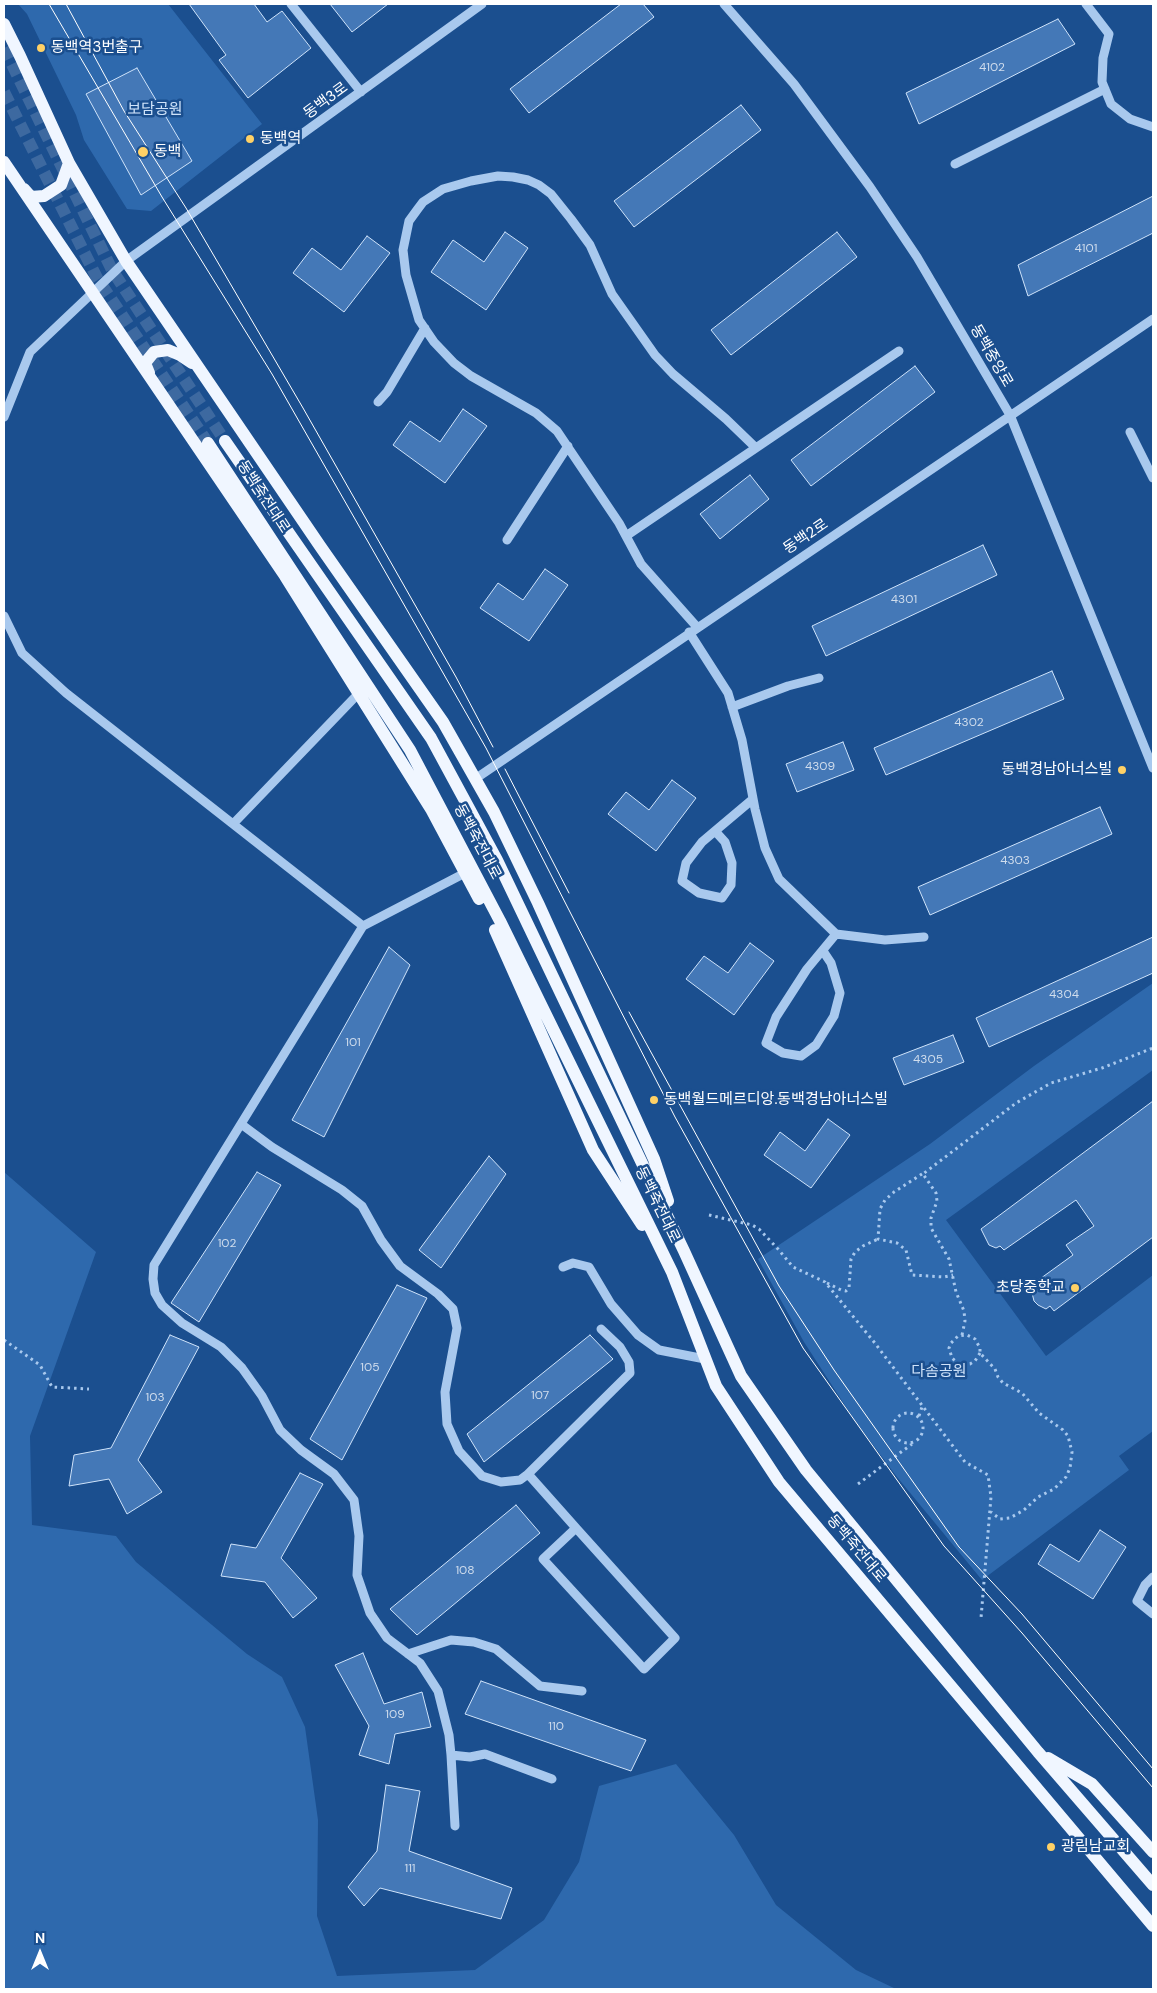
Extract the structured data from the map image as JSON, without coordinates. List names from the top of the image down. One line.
{"streets":{"main road":["동백죽전대로"],"street":["동백3로","동백중앙로","동백2로"]},"crossings":[["동백중앙로","동백2로"]],"parks":["보담공원","다솜공원"],"places":["동백역3번출구","동백역","동백","동백경남아너스빌","동백월드메르디앙.동백경남아너스빌","초당중학교","광림남교회"],"house_numbers":["4102","4101","4301","4302","4309","4303","4304","101","4305","102","105","107","103","108","109","110","111"],"north":"top"}
